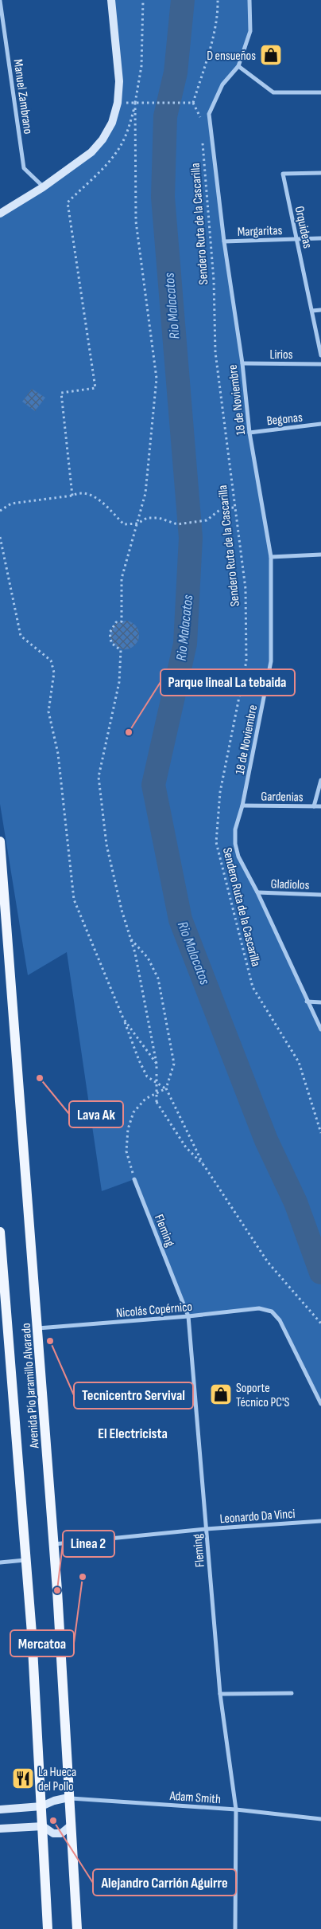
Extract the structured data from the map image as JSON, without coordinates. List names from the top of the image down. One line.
{"streets":{"main road":["Avenida Pío Jaramillo Alvarado"],"street":["Manuel Zambrano","Orquideas","Margaritas","Lirios","18 de Noviembre","Begonas","Gardenias","Gladiolos","Fleming","Nicolás Copérnico","Leonardo Da Vinci","Adam Smith"],"path":["Sendero Ruta de la Cascarilla"]},"crossings":[["Orquideas","Margaritas"],["Margaritas","18 de Noviembre"],["Lirios","18 de Noviembre"],["18 de Noviembre","Begonas"],["18 de Noviembre","Gardenias"],["18 de Noviembre","Gladiolos"],["Fleming","Nicolás Copérnico"],["Fleming","Leonardo Da Vinci"],["Fleming","Adam Smith"],["Nicolás Copérnico","Avenida Pío Jaramillo Alvarado"],["Avenida Pío Jaramillo Alvarado","Leonardo Da Vinci"],["Avenida Pío Jaramillo Alvarado","Adam Smith"]],"districts":["El Electricista"],"water":["Rio Malacatos"],"places":{"shop":["D ensueños","Soporte Técnico PC'S"],"other":["Parque lineal La tebaida","Lava Ak","Tecnicentro Servival","Mercatoa","Linea 2","Alejandro Carrión Aguirre"],"restaurant":["La Hueca del Pollo"]}}
